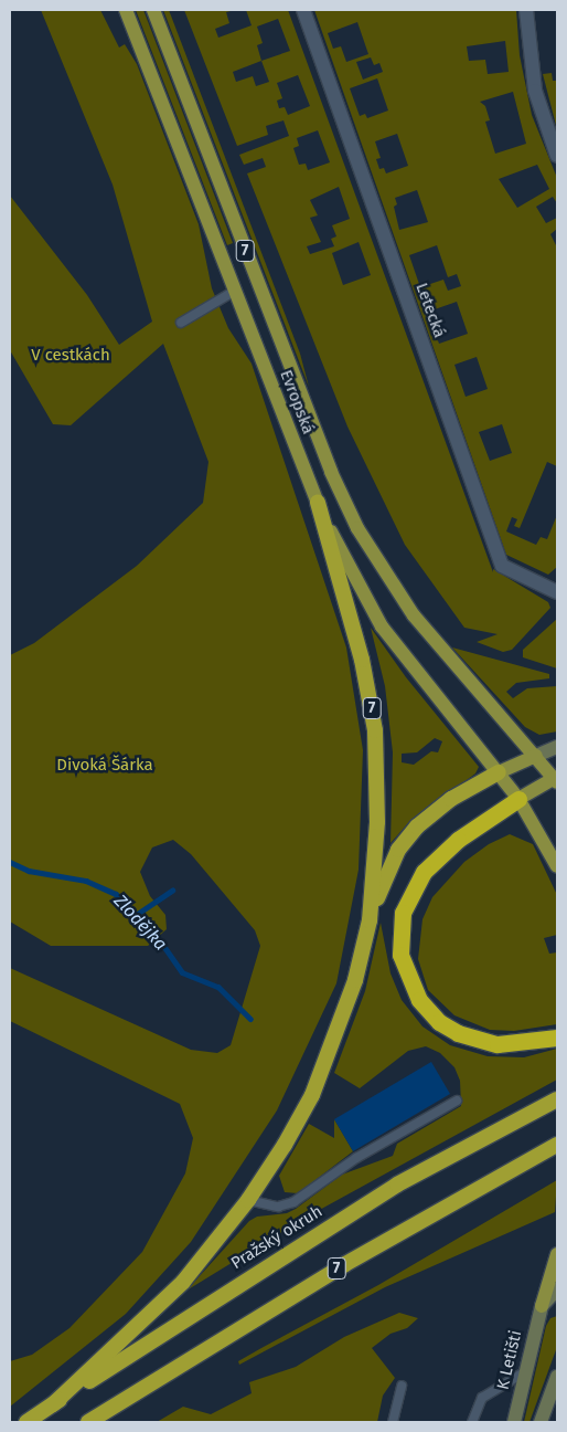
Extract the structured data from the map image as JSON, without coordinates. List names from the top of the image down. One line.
{"streets":{"highway":["7","Pražský okruh"],"main road":["Evropská","K Letišti"],"street":["Letecká"]},"crossings":[["7","Evropská"],["7","Pražský okruh"]],"water":["Zlodějka"],"parks":["V cestkách","Divoká Šárka"]}
